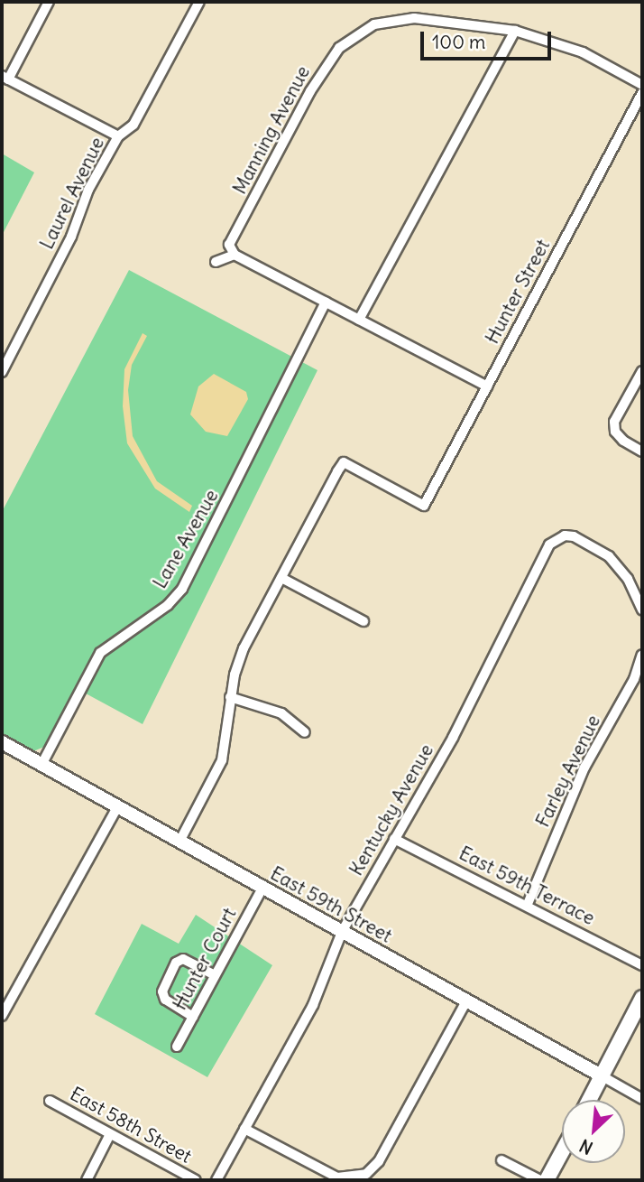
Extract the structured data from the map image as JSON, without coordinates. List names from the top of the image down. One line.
{"streets":{"street":["Manning Avenue","Laurel Avenue","Hunter Street","Lane Avenue","Farley Avenue","Kentucky Avenue","East 59th Terrace","East 59th Street","Hunter Court","East 58th Street"]},"crossings":[["Lane Avenue","East 59th Street"],["Farley Avenue","East 59th Terrace"],["Kentucky Avenue","East 59th Terrace"],["Kentucky Avenue","East 59th Street"],["East 59th Street","Hunter Court"]],"scale_bar":"100 m","north":"bottom left"}
